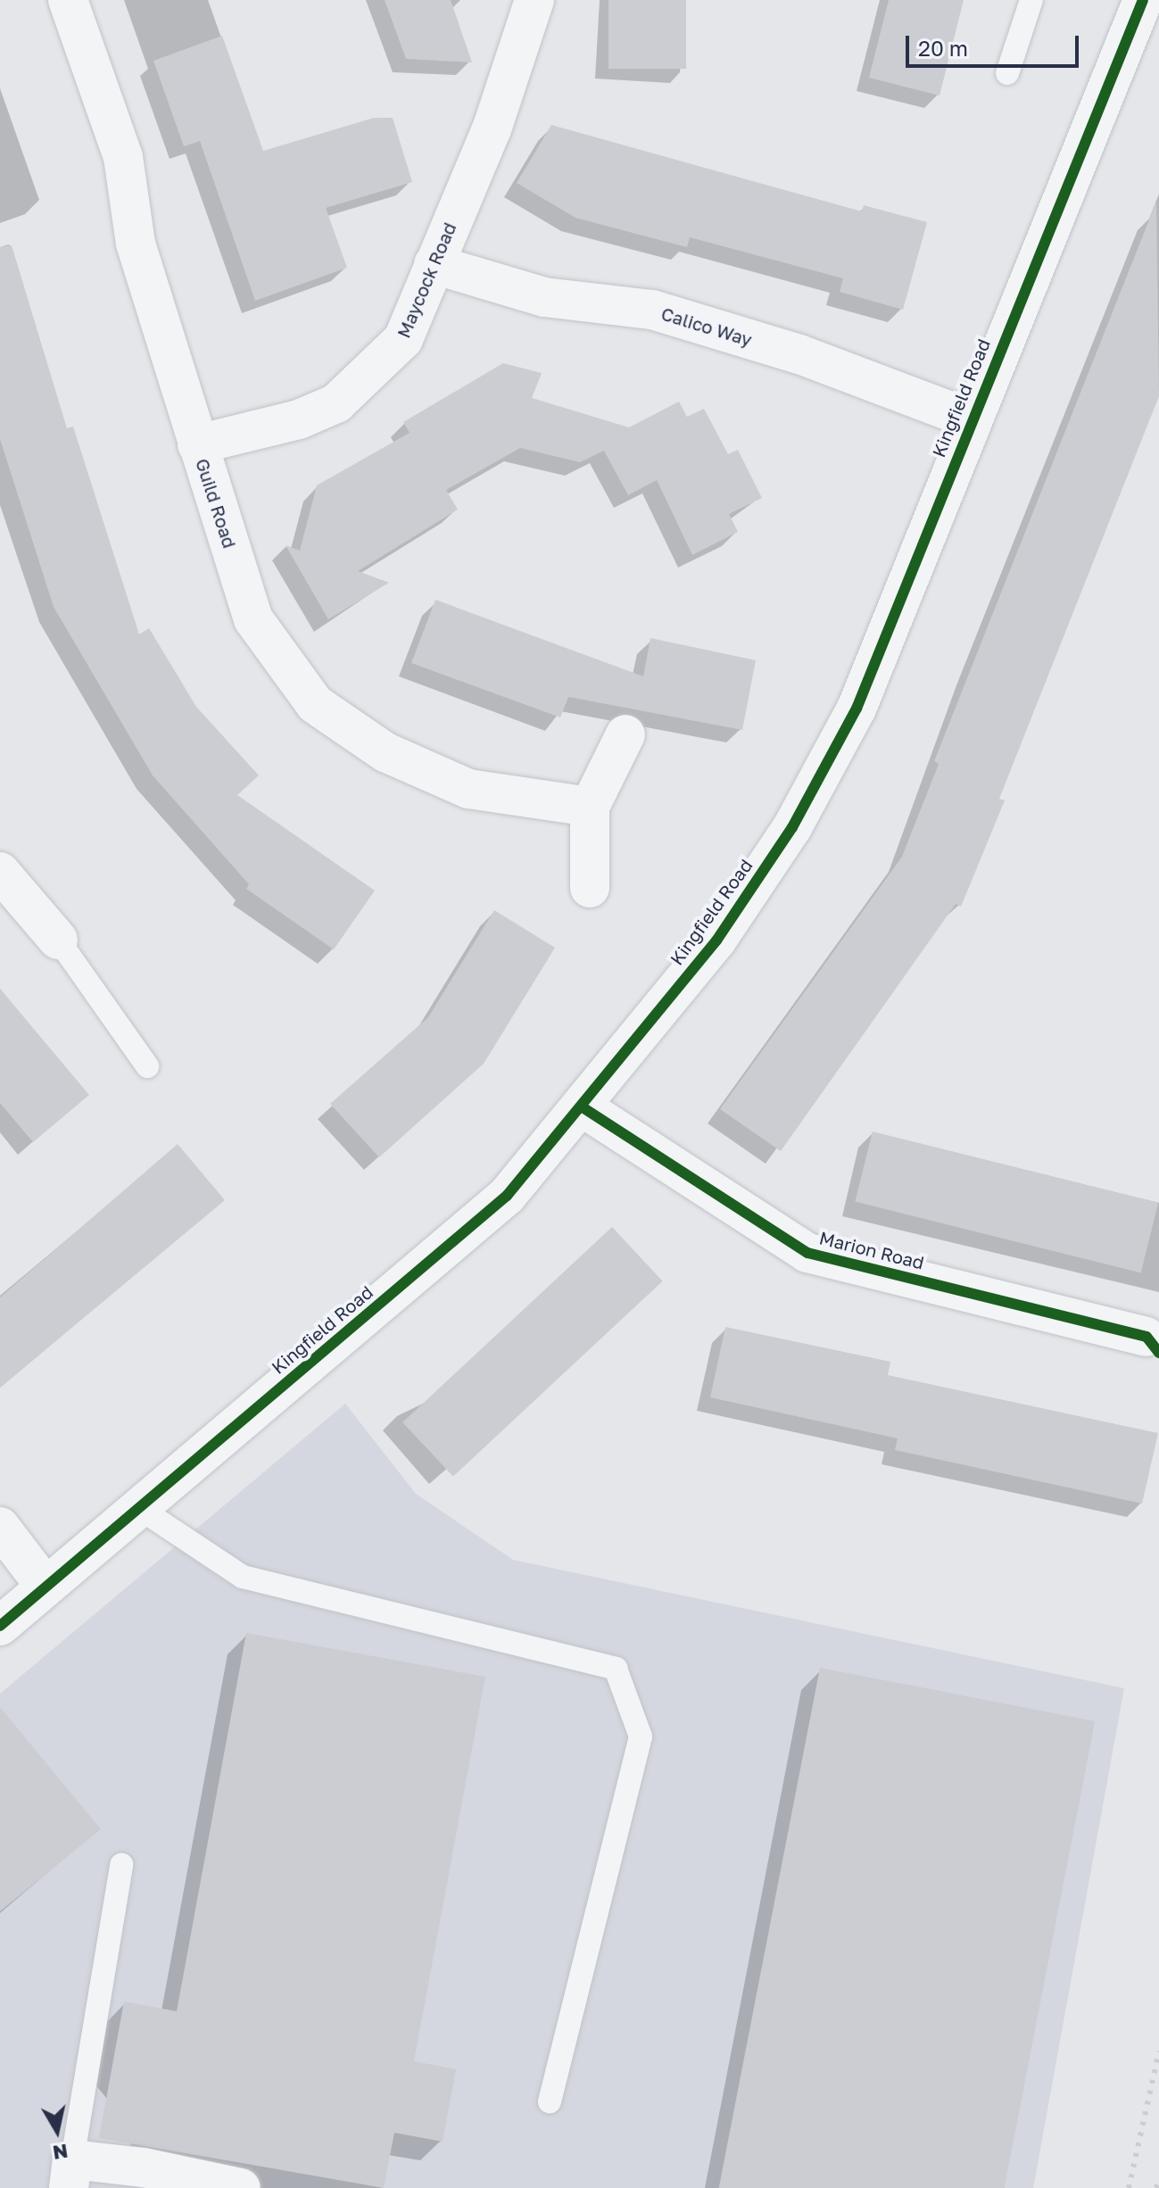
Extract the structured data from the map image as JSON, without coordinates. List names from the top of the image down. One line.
{"streets":{"street":["Maycock Road","Calico Way","Kingfield Road","Guild Road","Marion Road"]},"crossings":[["Maycock Road","Calico Way"],["Maycock Road","Guild Road"],["Calico Way","Kingfield Road"],["Kingfield Road","Marion Road"]],"scale_bar":"20 m","north":"bottom"}
